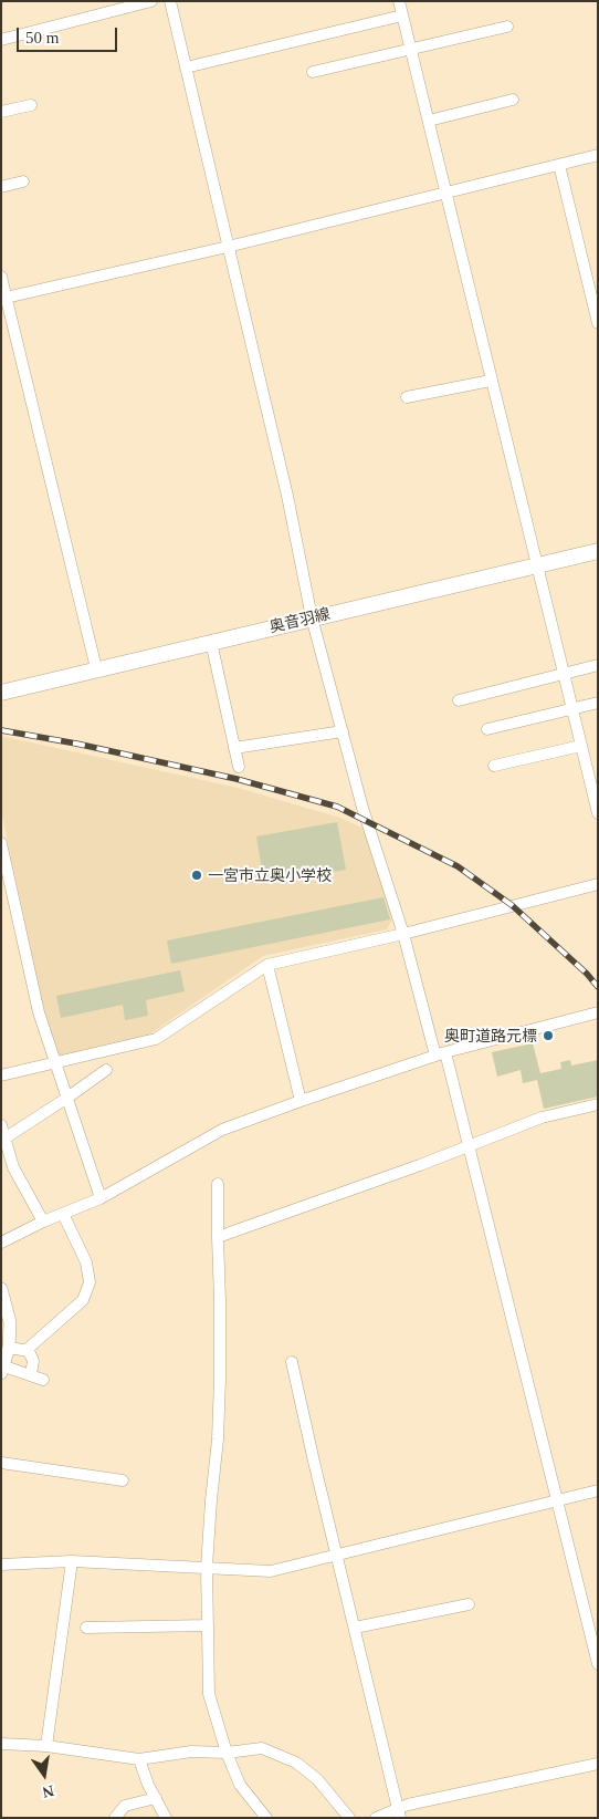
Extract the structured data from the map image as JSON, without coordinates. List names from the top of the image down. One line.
{"streets":{"main road":["奥音羽線"]},"places":["一宮市立奥小学校","奥町道路元標"],"scale_bar":"50 m","north":"bottom"}
